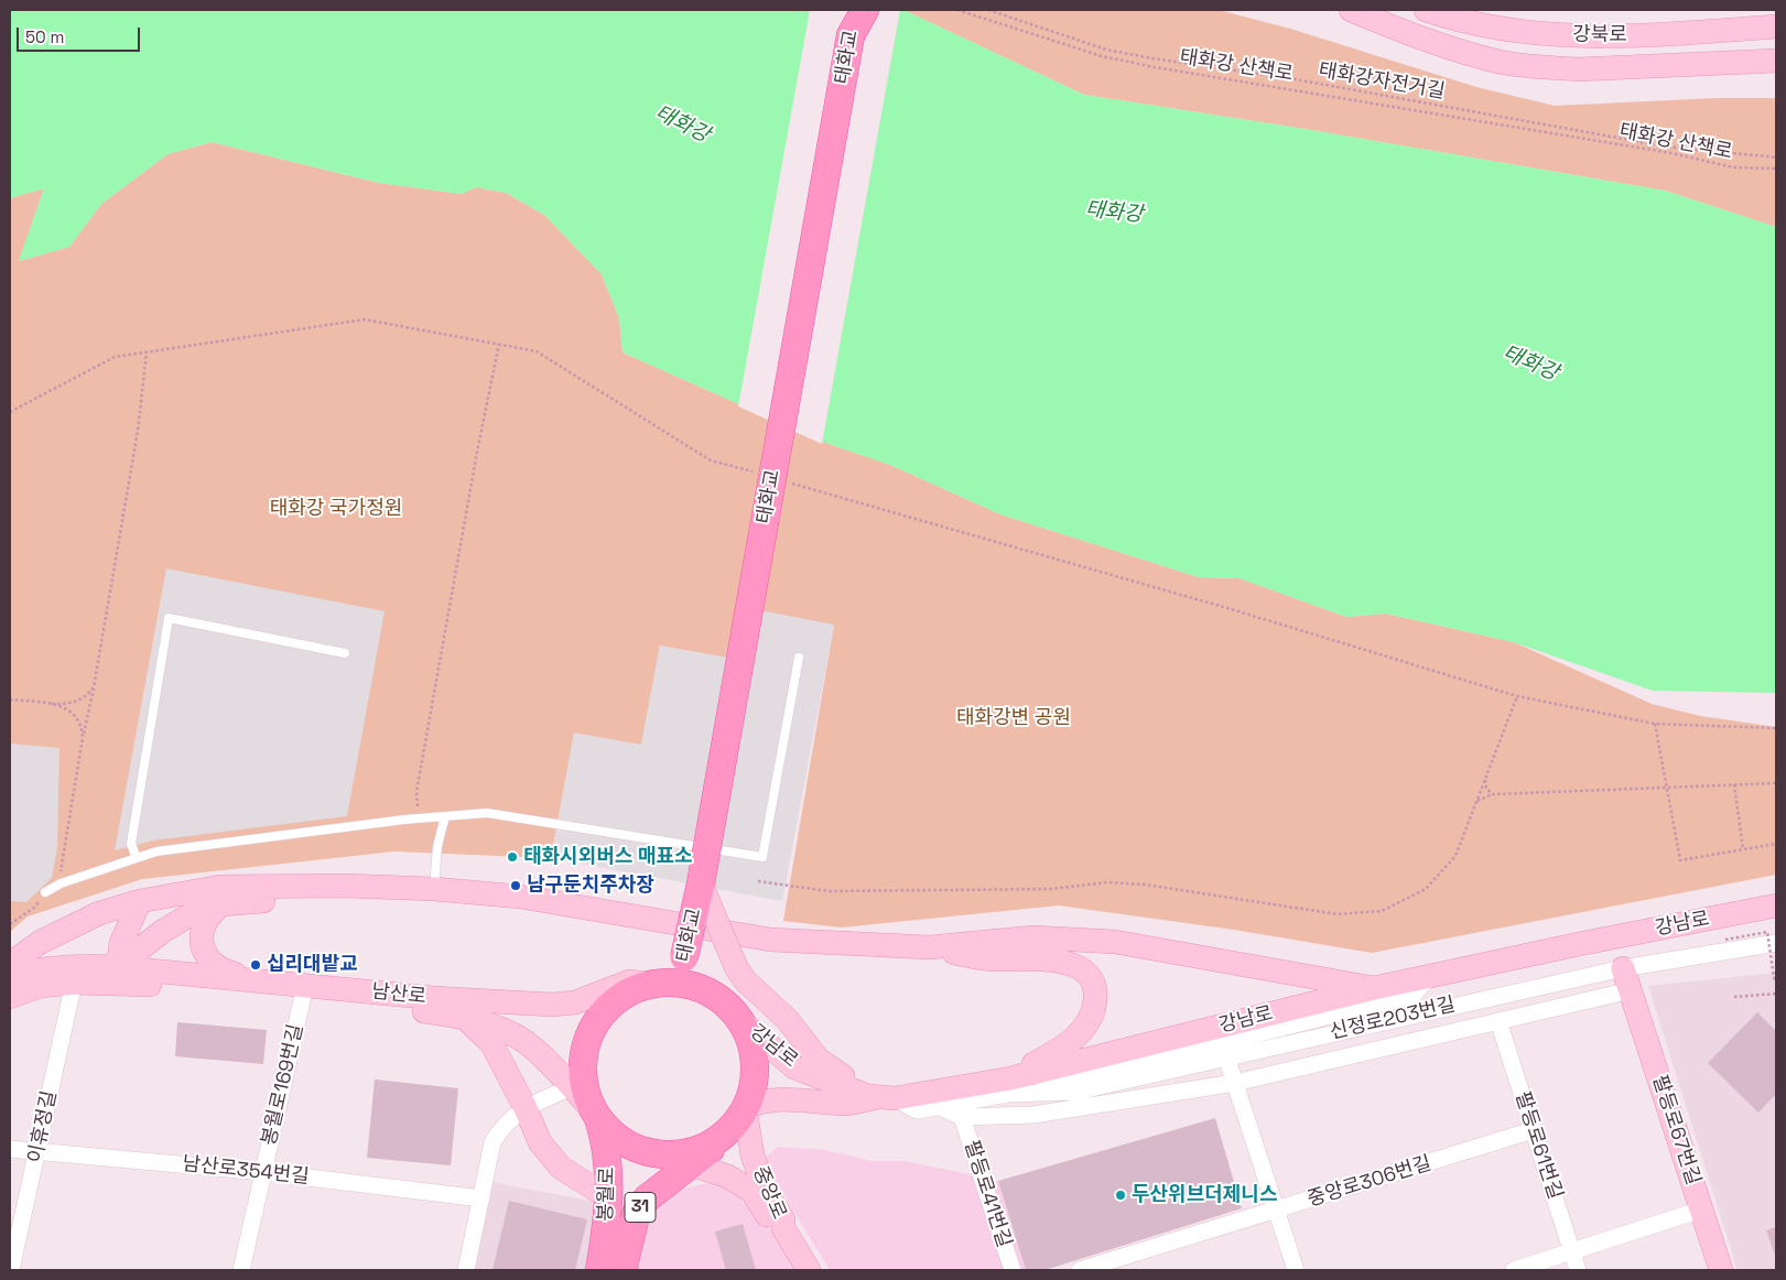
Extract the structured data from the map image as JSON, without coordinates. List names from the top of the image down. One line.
{"streets":{"main road":["강북로","태화교","강남로","남산로","팔등로67번길","중앙로","봉월로","31"],"street":["신정로203번길","봉월로169번길","이휴정길","팔등로61번길","남산로354번길","중앙로306번길","팔등로41번길"],"path":["태화강 산책로","태화강자전거길"]},"crossings":[["태화교","강남로"],["태화교","남산로"],["태화교","중앙로"],["태화교","봉월로"],["강남로","남산로"],["강남로","신정로203번길"],["강남로","중앙로"],["강남로","봉월로"],["남산로","봉월로169번길"],["남산로","중앙로"],["남산로","봉월로"],["신정로203번길","팔등로67번길"],["봉월로169번길","남산로354번길"],["이휴정길","남산로354번길"],["팔등로61번길","중앙로306번길"],["중앙로","봉월로"]],"water":["태화강"],"parks":["태화강 국가정원","태화강변 공원"],"places":["태화시외버스 매표소","남구둔치주차장","십리대밭교","두산위브더제니스"],"scale_bar":"50 m"}
